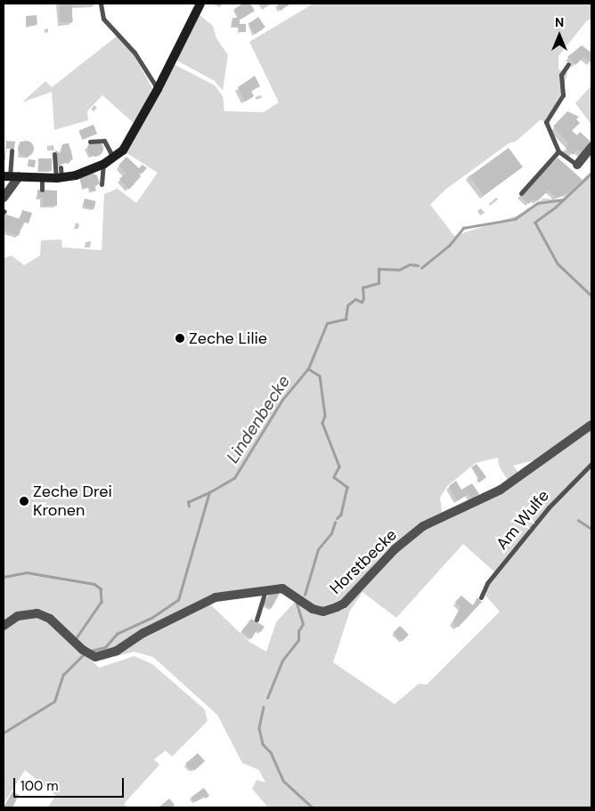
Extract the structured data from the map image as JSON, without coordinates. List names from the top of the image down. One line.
{"streets":{"street":["Horstbecke"],"lane":["Am Wulfe"]},"water":["Lindenbecke"],"places":["Zeche Lilie","Zeche Drei Kronen"],"scale_bar":"100 m","north":"top"}
